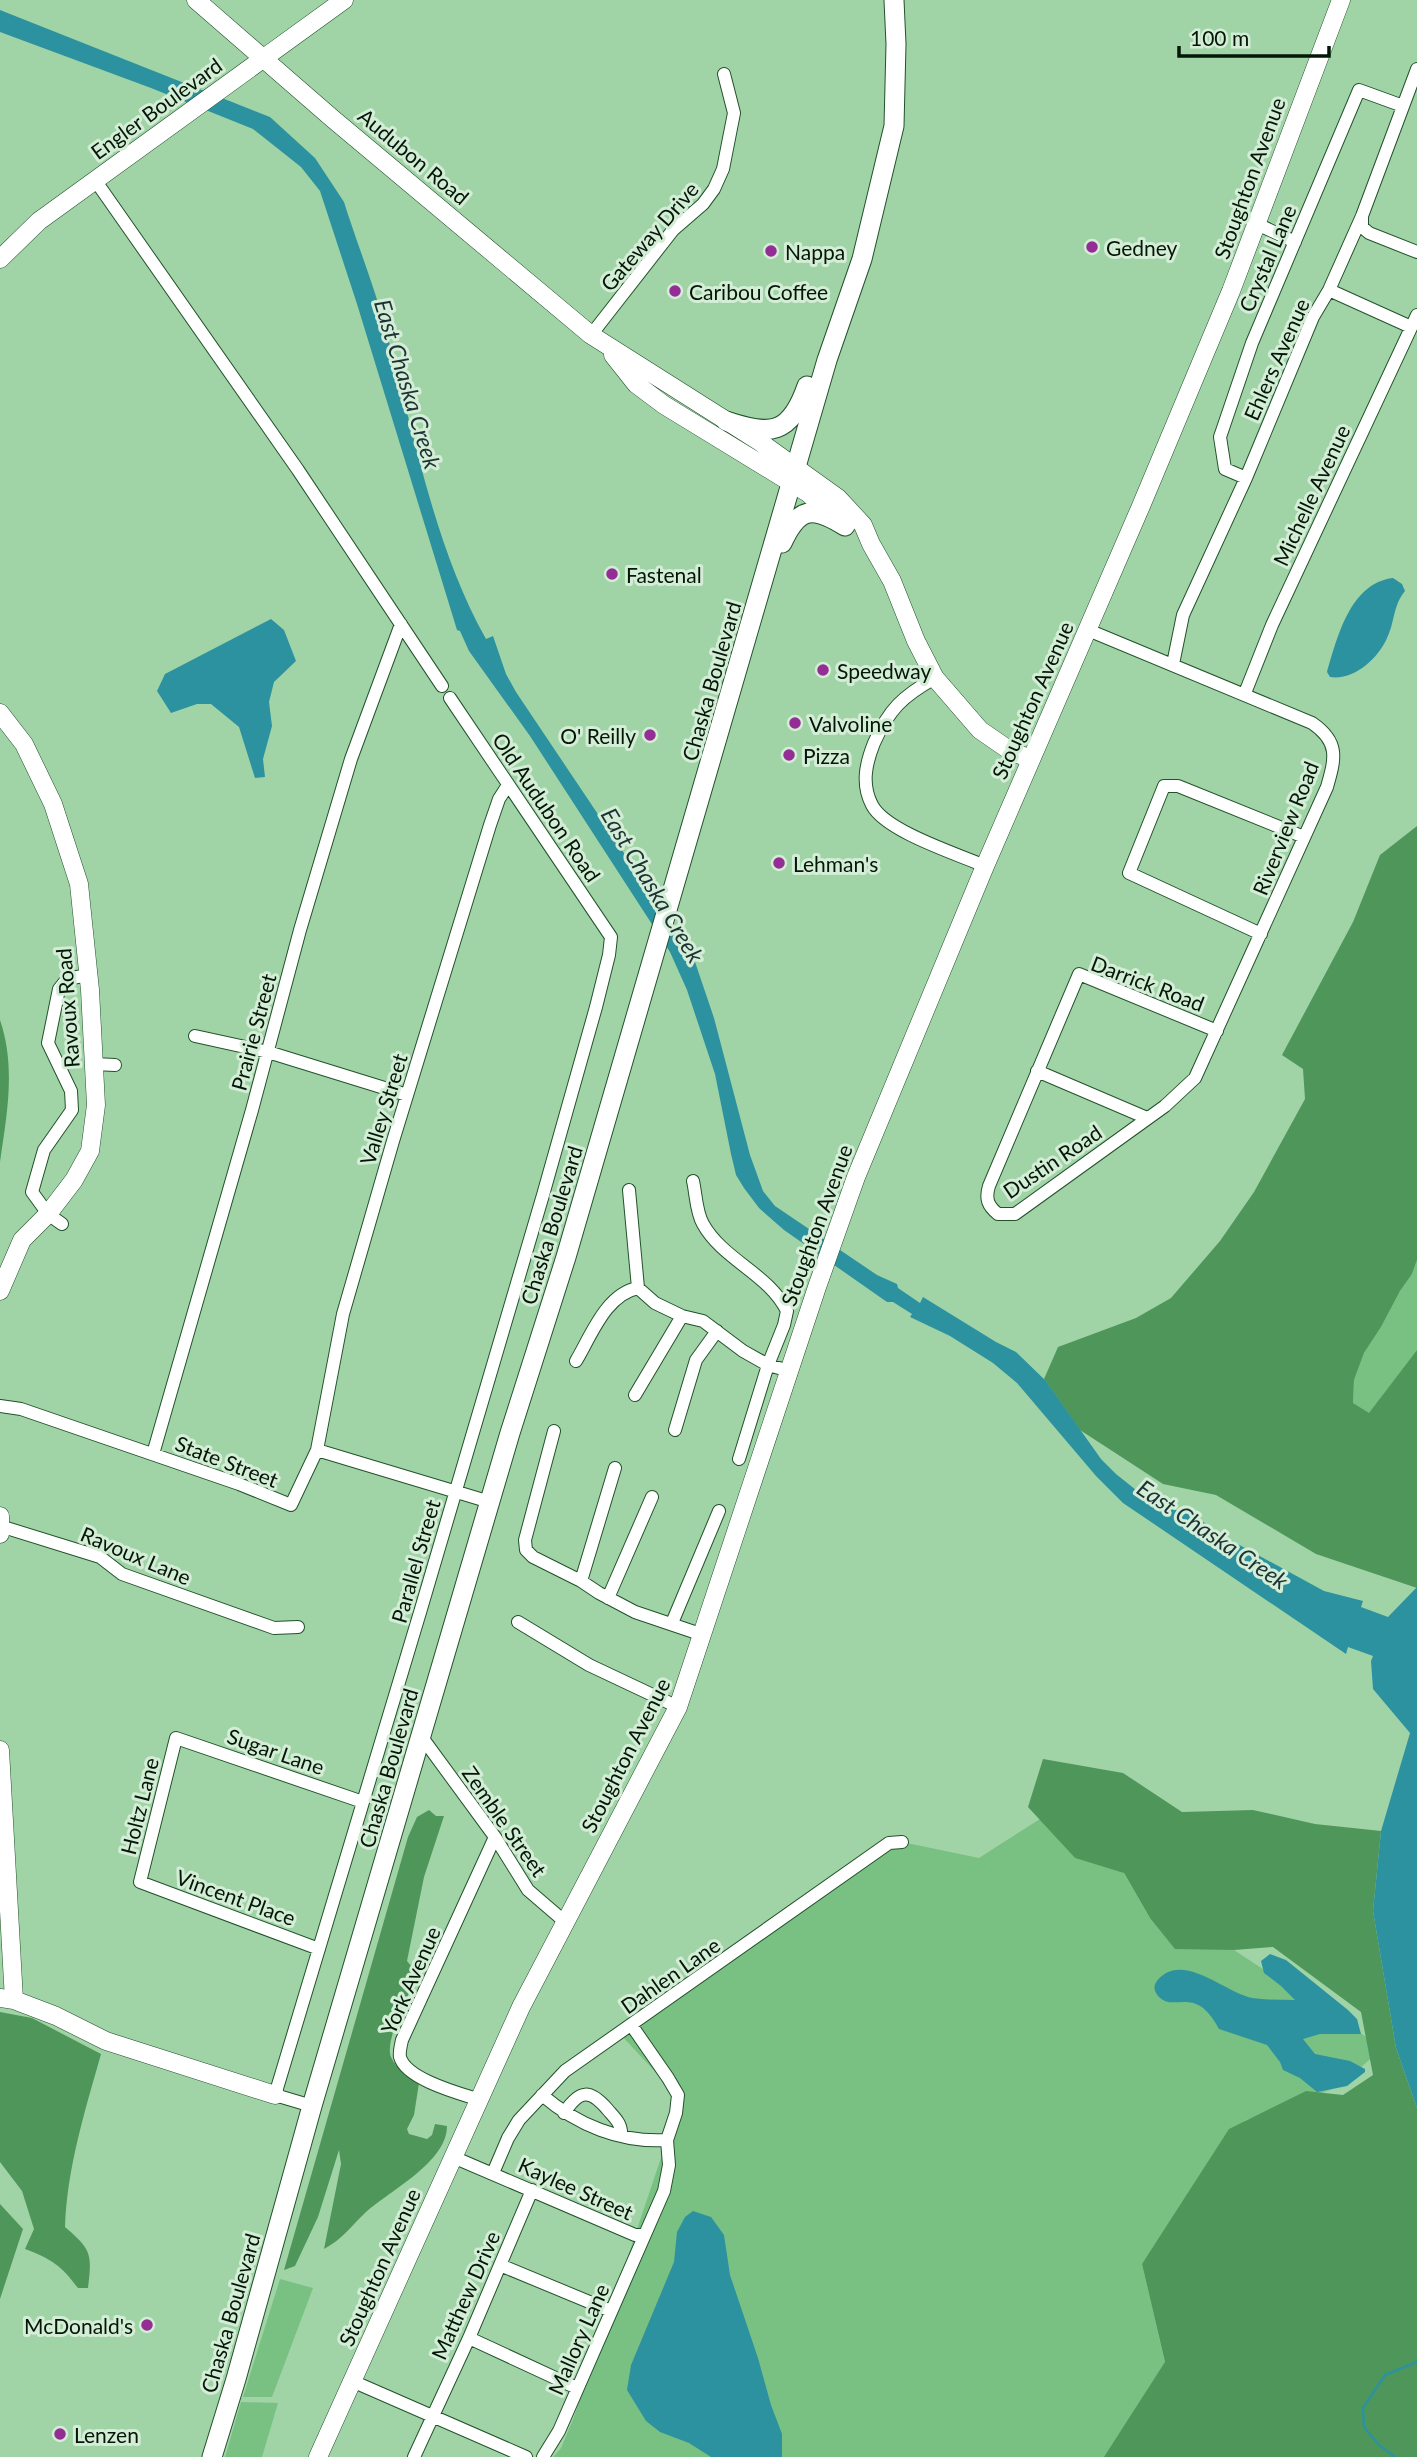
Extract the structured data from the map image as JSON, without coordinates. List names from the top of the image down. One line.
{"streets":{"main road":["Chaska Boulevard"],"street":["Engler Boulevard","Audubon Road","Stoughton Avenue","Gateway Drive","Crystal Lane","Ehlers Avenue","Michelle Avenue","Old Audubon Road","Riverview Road","Darrick Road","Ravoux Road","Prairie Street","Valley Street","Dustin Road","State Street","Ravoux Lane","Parallel Street","Sugar Lane","Holtz Lane","Zemble Street","Vincent Place","Dahlen Lane","York Avenue","Kaylee Street","Matthew Drive","Mallory Lane"]},"crossings":[["Engler Boulevard","Audubon Road"],["Audubon Road","Stoughton Avenue"],["Audubon Road","Gateway Drive"],["Audubon Road","Chaska Boulevard"],["Stoughton Avenue","Riverview Road"],["Stoughton Avenue","Zemble Street"],["Stoughton Avenue","York Avenue"],["Stoughton Avenue","Kaylee Street"],["Crystal Lane","Ehlers Avenue"],["Ehlers Avenue","Riverview Road"],["Michelle Avenue","Riverview Road"],["Chaska Boulevard","Zemble Street"],["Old Audubon Road","Valley Street"],["Old Audubon Road","Parallel Street"],["Riverview Road","Darrick Road"],["Riverview Road","Dustin Road"],["Darrick Road","Dustin Road"],["Prairie Street","State Street"],["Valley Street","State Street"],["Parallel Street","Sugar Lane"],["Parallel Street","Vincent Place"],["Sugar Lane","Holtz Lane"],["Holtz Lane","Vincent Place"],["Zemble Street","York Avenue"],["Dahlen Lane","Kaylee Street"],["Dahlen Lane","Mallory Lane"],["Kaylee Street","Matthew Drive"],["Kaylee Street","Mallory Lane"]],"water":["East Chaska Creek"],"places":["Gedney","Nappa","Caribou Coffee","Fastenal","Speedway","Valvoline","O' Reilly","Pizza","Lehman's","McDonald's","Lenzen"],"scale_bar":"100 m"}
